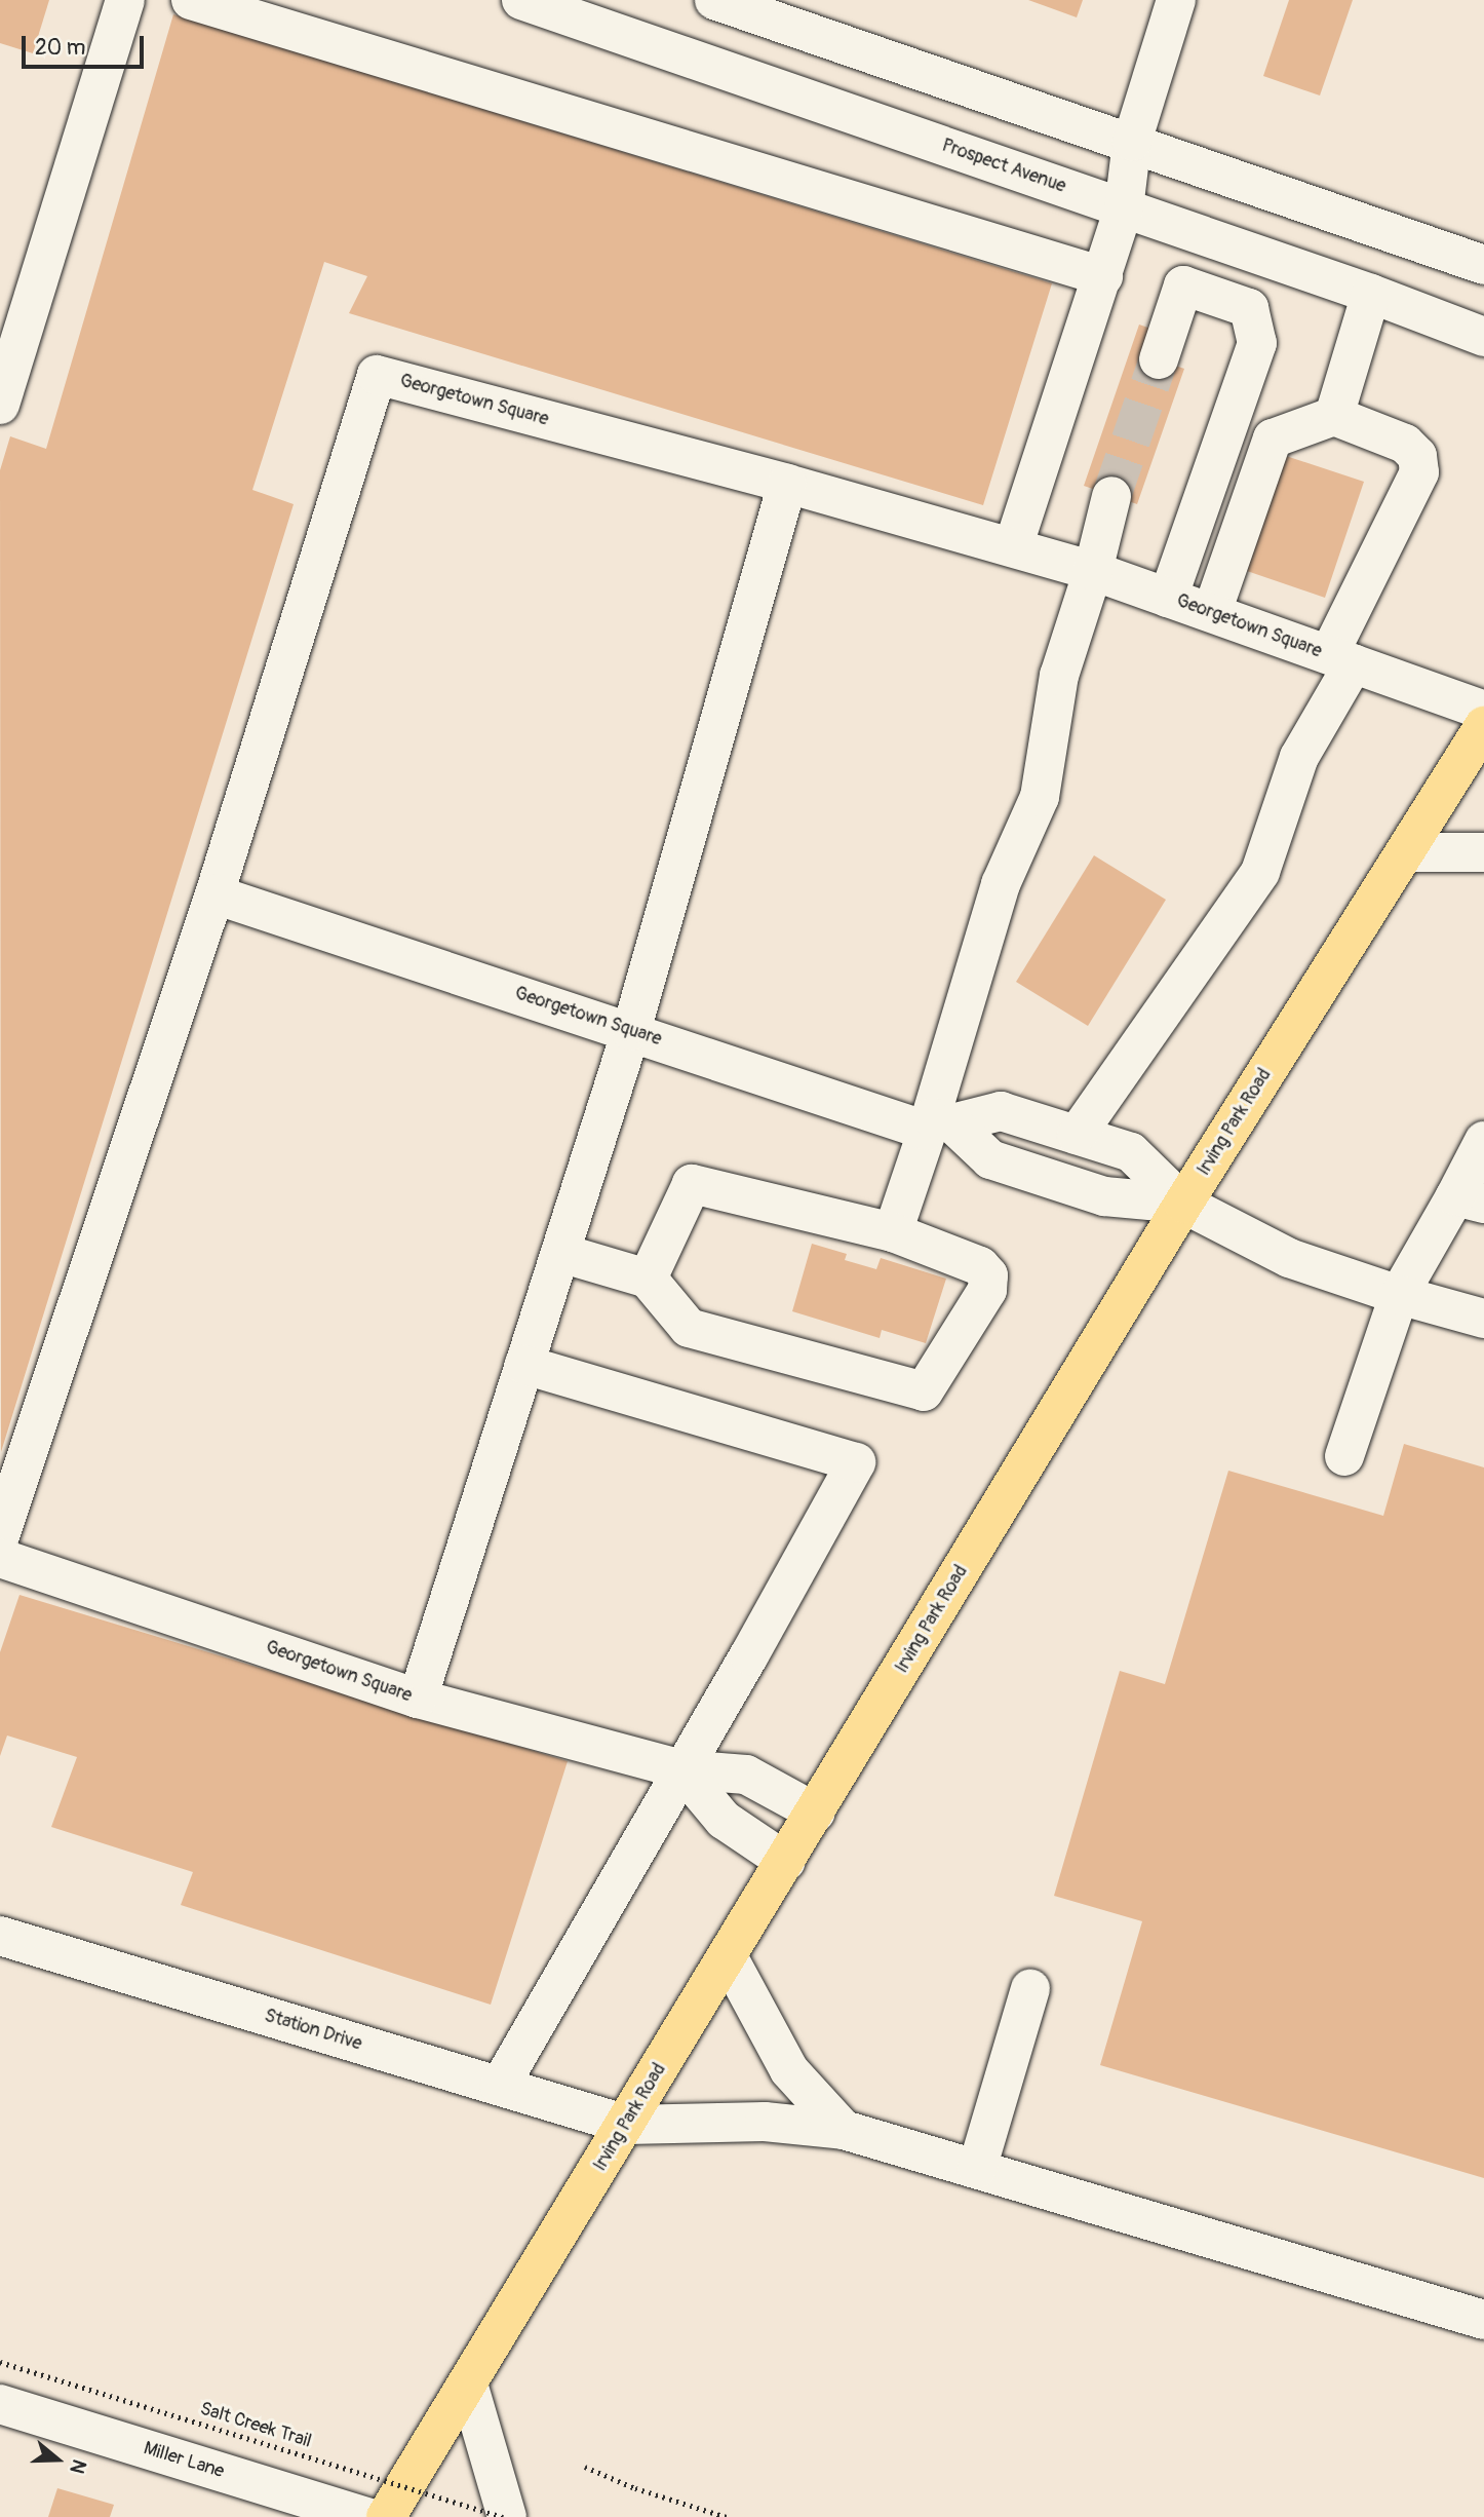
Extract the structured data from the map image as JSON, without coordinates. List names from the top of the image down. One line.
{"streets":{"main road":["Irving Park Road"],"street":["Prospect Avenue","Georgetown Square","Station Drive","Miller Lane"],"path":["Salt Creek Trail"]},"crossings":[["Georgetown Square","Irving Park Road"],["Irving Park Road","Station Drive"]],"scale_bar":"20 m","north":"right"}
